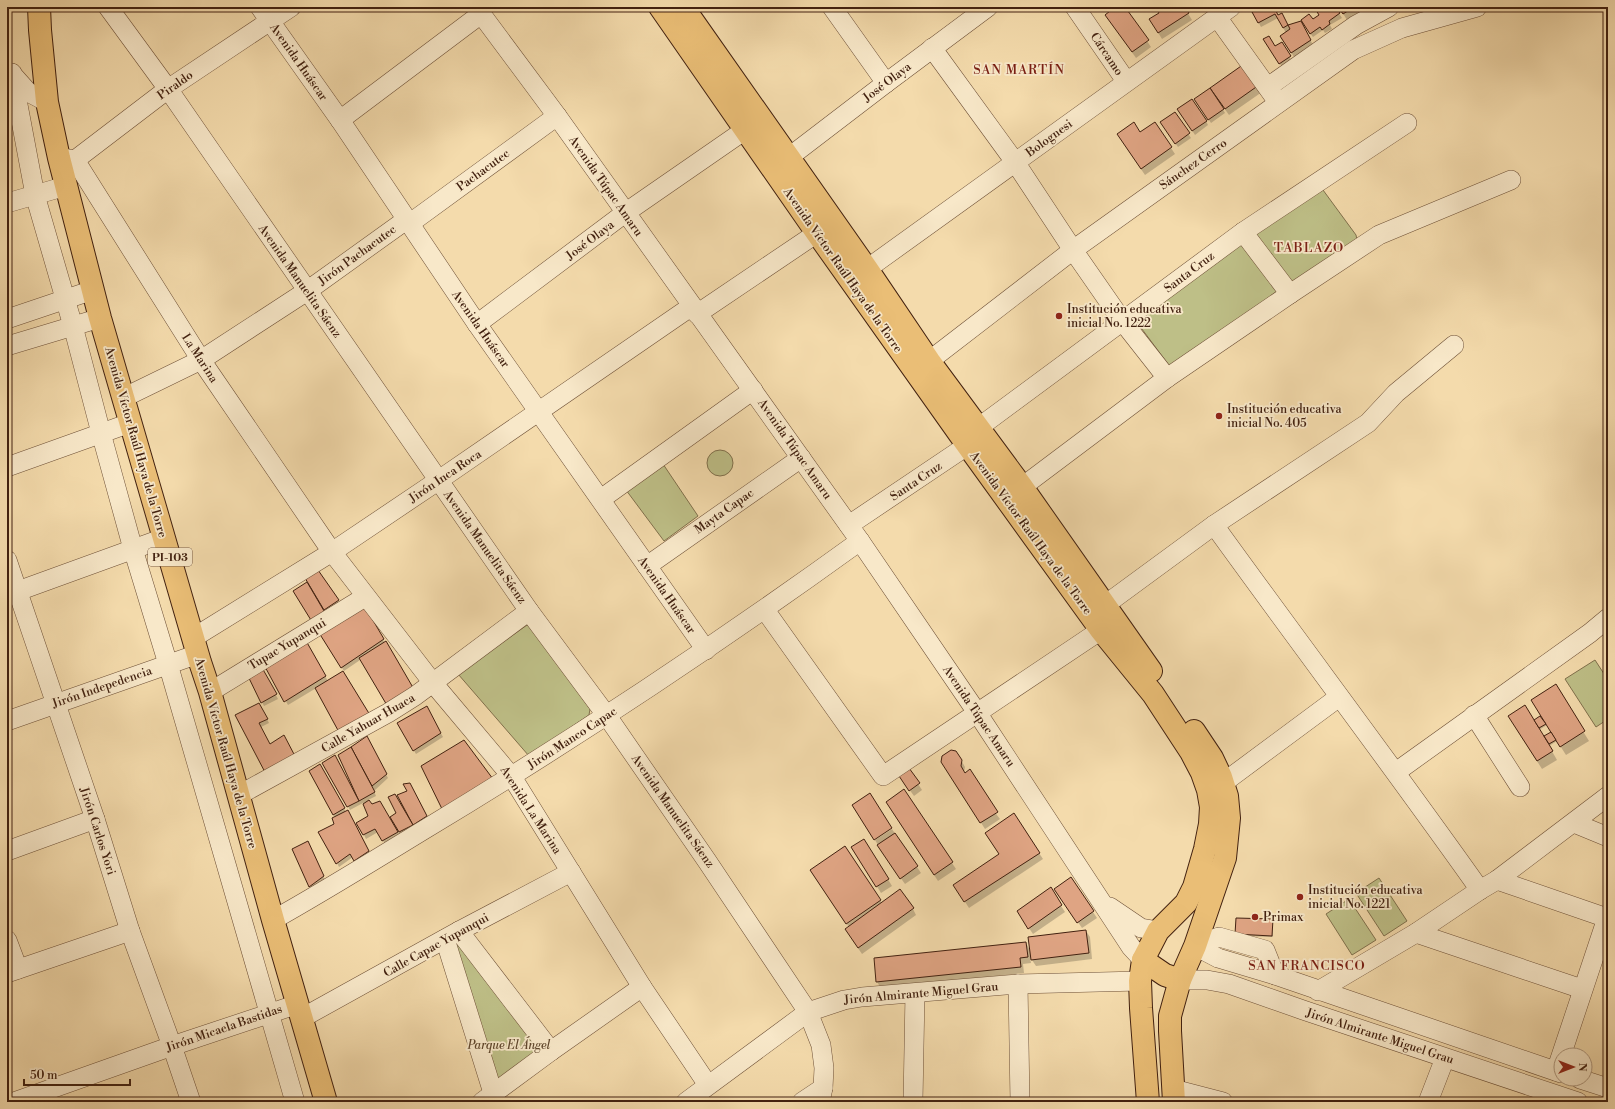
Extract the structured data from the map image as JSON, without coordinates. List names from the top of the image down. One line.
{"streets":{"main road":["Avenida Víctor Raúl Haya de la Torre","PI-103"],"street":["Cárcamo","Avenida Huáscar","José Olaya","Piraldo","Bolognesi","Sánchez Cerro","Pachacutec","Avenida Túpac Amaru","Jirón Pachacutec","Santa Cruz","Avenida Manuelita Sáenz","La Marina","Jirón Inca Roca","Mayta Capac","Tupac Yupanqui","Jirón Indepedencia","Calle Yahuar Huaca","Jirón Manco Capac","Avenida La Marina","Jirón Carlos Yori","Calle Capac Yupanqui","Jirón Almirante Miguel Grau","Jirón Micaela Bastidas"]},"crossings":[["Cárcamo","Bolognesi"],["Avenida Huáscar","José Olaya"],["Avenida Huáscar","Piraldo"],["Avenida Huáscar","Pachacutec"],["Avenida Huáscar","Jirón Pachacutec"],["Avenida Huáscar","Jirón Inca Roca"],["Avenida Huáscar","Mayta Capac"],["Avenida Huáscar","Jirón Manco Capac"],["José Olaya","Avenida Túpac Amaru"],["José Olaya","Avenida Víctor Raúl Haya de la Torre"],["Piraldo","Avenida Víctor Raúl Haya de la Torre"],["Piraldo","Avenida Manuelita Sáenz"],["Piraldo","La Marina"],["Bolognesi","Avenida Víctor Raúl Haya de la Torre"],["Sánchez Cerro","Avenida Víctor Raúl Haya de la Torre"],["Pachacutec","Avenida Túpac Amaru"],["Pachacutec","Jirón Pachacutec"],["Avenida Túpac Amaru","Avenida Víctor Raúl Haya de la Torre"],["Avenida Túpac Amaru","Santa Cruz"],["Avenida Túpac Amaru","Jirón Inca Roca"],["Avenida Túpac Amaru","Mayta Capac"],["Avenida Túpac Amaru","Jirón Manco Capac"],["Avenida Túpac Amaru","Jirón Almirante Miguel Grau"],["Jirón Pachacutec","Avenida Víctor Raúl Haya de la Torre"],["Jirón Pachacutec","Avenida Manuelita Sáenz"],["Jirón Pachacutec","La Marina"],["Avenida Víctor Raúl Haya de la Torre","Santa Cruz"],["Avenida Víctor Raúl Haya de la Torre","La Marina"],["Avenida Víctor Raúl Haya de la Torre","Jirón Inca Roca"],["Avenida Víctor Raúl Haya de la Torre","Tupac Yupanqui"],["Avenida Víctor Raúl Haya de la Torre","Jirón Indepedencia"],["Avenida Víctor Raúl Haya de la Torre","Calle Yahuar Huaca"],["Avenida Víctor Raúl Haya de la Torre","Jirón Manco Capac"],["Avenida Víctor Raúl Haya de la Torre","Calle Capac Yupanqui"],["Avenida Víctor Raúl Haya de la Torre","Jirón Almirante Miguel Grau"],["Avenida Víctor Raúl Haya de la Torre","Jirón Micaela Bastidas"],["Avenida Manuelita Sáenz","Jirón Inca Roca"],["Avenida Manuelita Sáenz","Calle Yahuar Huaca"],["Avenida Manuelita Sáenz","Jirón Manco Capac"],["Avenida Manuelita Sáenz","Jirón Almirante Miguel Grau"],["La Marina","Jirón Inca Roca"],["La Marina","Avenida La Marina"],["Jirón Inca Roca","Jirón Indepedencia"],["Jirón Inca Roca","Avenida La Marina"],["Tupac Yupanqui","Avenida La Marina"],["Jirón Indepedencia","Jirón Carlos Yori"],["Calle Yahuar Huaca","Avenida La Marina"],["Jirón Manco Capac","Avenida La Marina"],["Avenida La Marina","Calle Capac Yupanqui"],["Avenida La Marina","Jirón Almirante Miguel Grau"],["Jirón Carlos Yori","Jirón Micaela Bastidas"],["Calle Capac Yupanqui","Jirón Micaela Bastidas"]],"districts":["SAN MARTÍN","TABLAZO","SAN FRANCISCO"],"parks":["Parque El Ángel"],"places":["Institución educativa inicial No. 1222","Institución educativa inicial No. 405","Institución educativa inicial No. 1221","Primax"],"scale_bar":"50 m","north":"right"}
